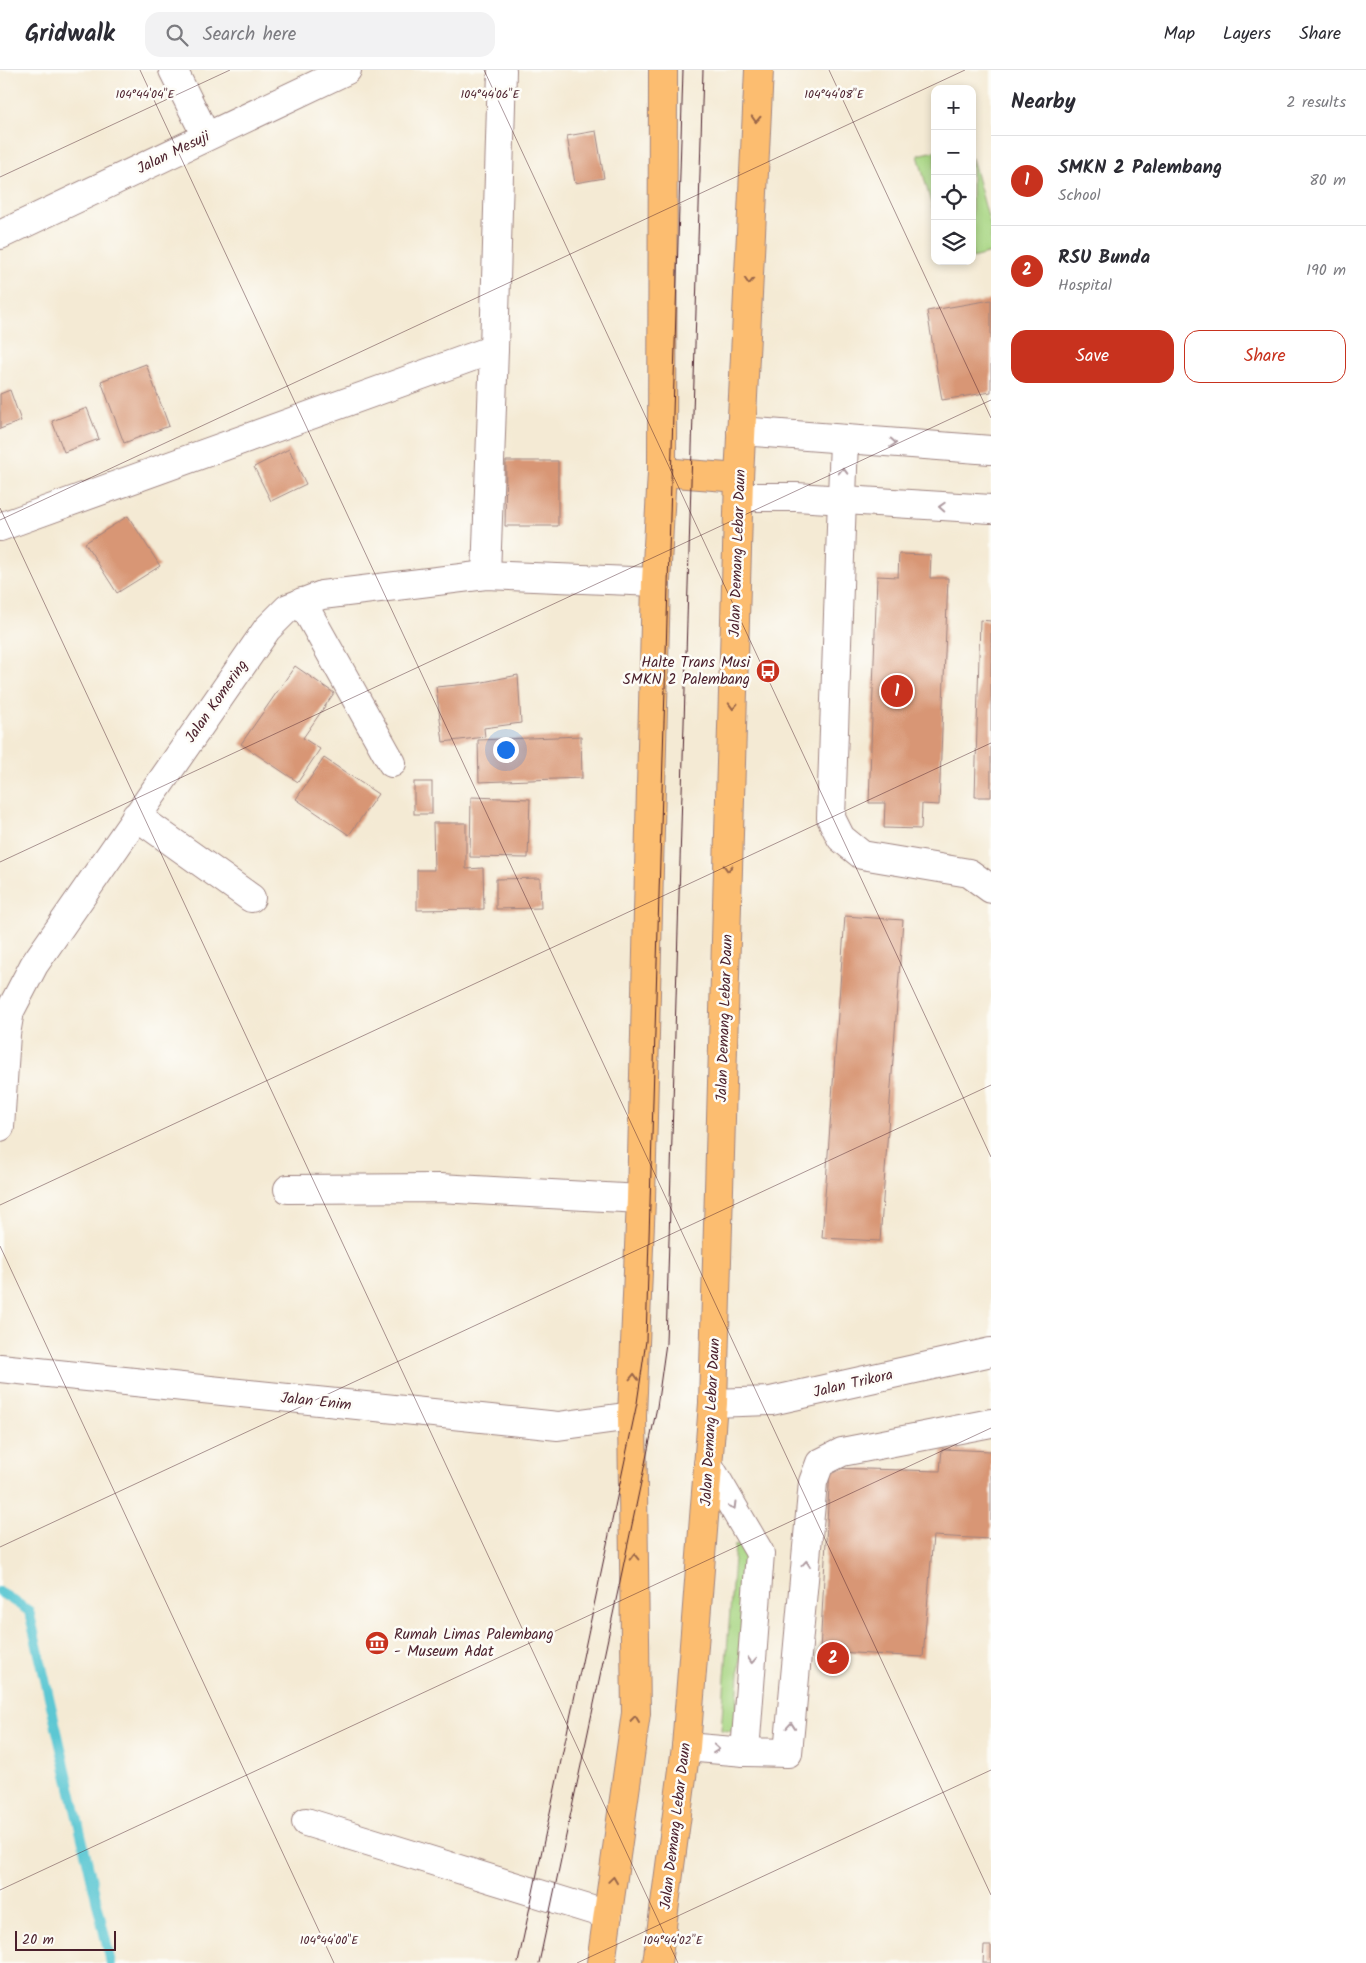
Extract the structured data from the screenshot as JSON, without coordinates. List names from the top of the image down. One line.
{"streets":{"highway":["Jalan Demang Lebar Daun"],"street":["Jalan Mesuji","Jalan Komering","Jalan Trikora","Jalan Enim"]},"crossings":[["Jalan Demang Lebar Daun","Jalan Trikora"]],"places":{"bus stop":["Halte Trans Musi SMKN 2 Palembang"],"museum":["Rumah Limas Palembang - Museum Adat"]},"scale_bar":"20 m","page":{"header":"Gridwalk","search":"Search here","nav":["Map","Layers","Share"],"heading":["Nearby","2 results"],"map_buttons":["+","−"],"list":[{"mark":"1","name":"SMKN 2 Palembang","note":"School","value":"80 m"},{"mark":"2","name":"RSU Bunda","note":"Hospital","value":"190 m"}],"buttons":["Save","Share"],"pins":["1","2"],"scale":"20 m"},"coordinates":["104°44'04\"E","104°44'06\"E","104°44'08\"E","104°44'00\"E","104°44'02\"E"]}
